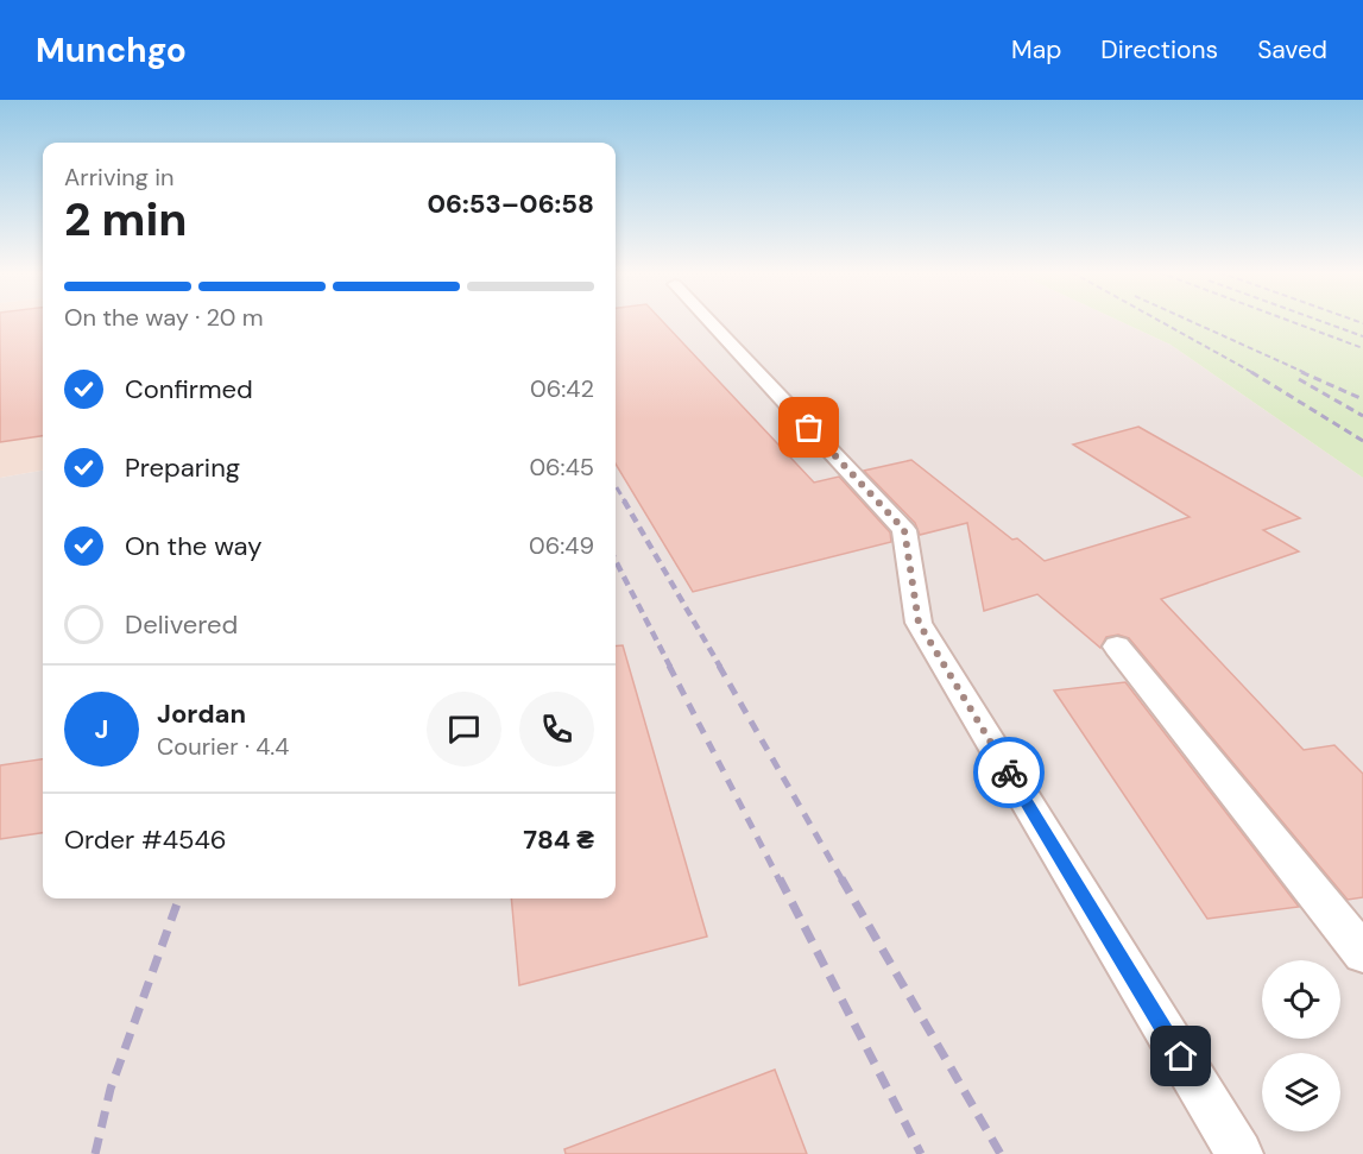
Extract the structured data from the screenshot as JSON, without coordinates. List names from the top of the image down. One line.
{"page":{"header":"Munchgo","nav":["Map","Directions","Saved"],"heading":["2 min","Arriving in","06:53–06:58"],"panel":["Jordan","Courier · 4.4","Order #4546","784 ₴"],"bar":"On the way · 20 m","list":[["Confirmed","06:42"],["Preparing","06:45"],["On the way","06:49"],"Delivered"],"round":"J"}}
